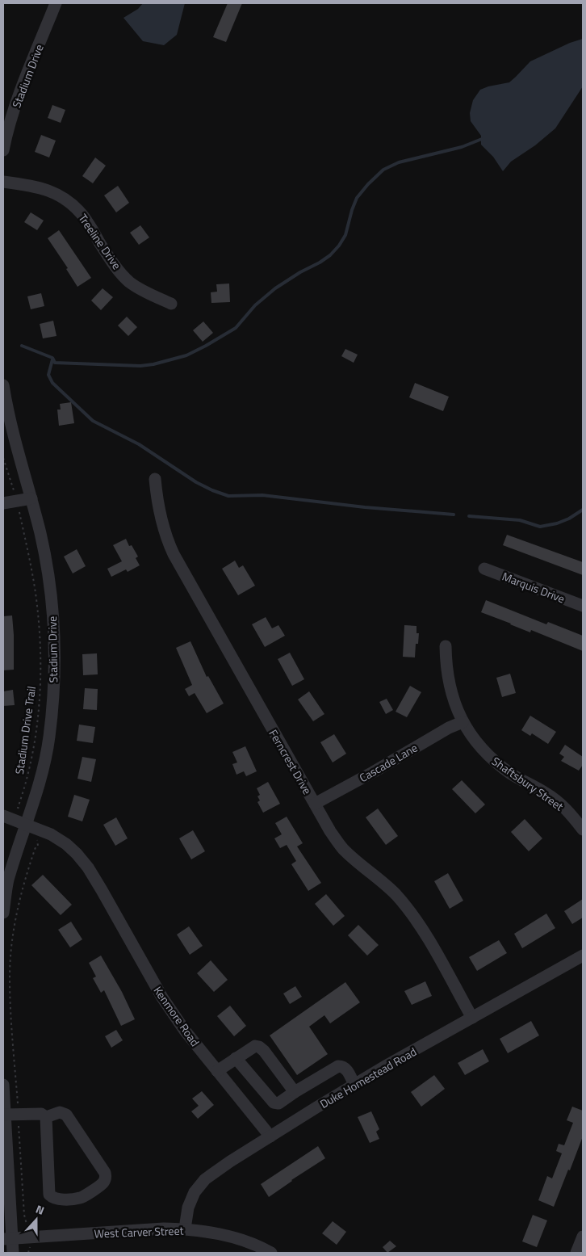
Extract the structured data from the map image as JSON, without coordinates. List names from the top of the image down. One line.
{"streets":{"street":["Stadium Drive","Treeline Drive","Marquis Drive","Ferncrest Drive","Cascade Lane","Shaftsbury Street","Kenmore Road","Duke Homestead Road","West Carver Street"],"path":["Stadium Drive Trail"]},"crossings":[["Stadium Drive","Stadium Drive Trail"],["Stadium Drive","Kenmore Road"],["Ferncrest Drive","Cascade Lane"],["Ferncrest Drive","Duke Homestead Road"],["Cascade Lane","Shaftsbury Street"],["Kenmore Road","Duke Homestead Road"],["Duke Homestead Road","West Carver Street"]],"north":"top"}
